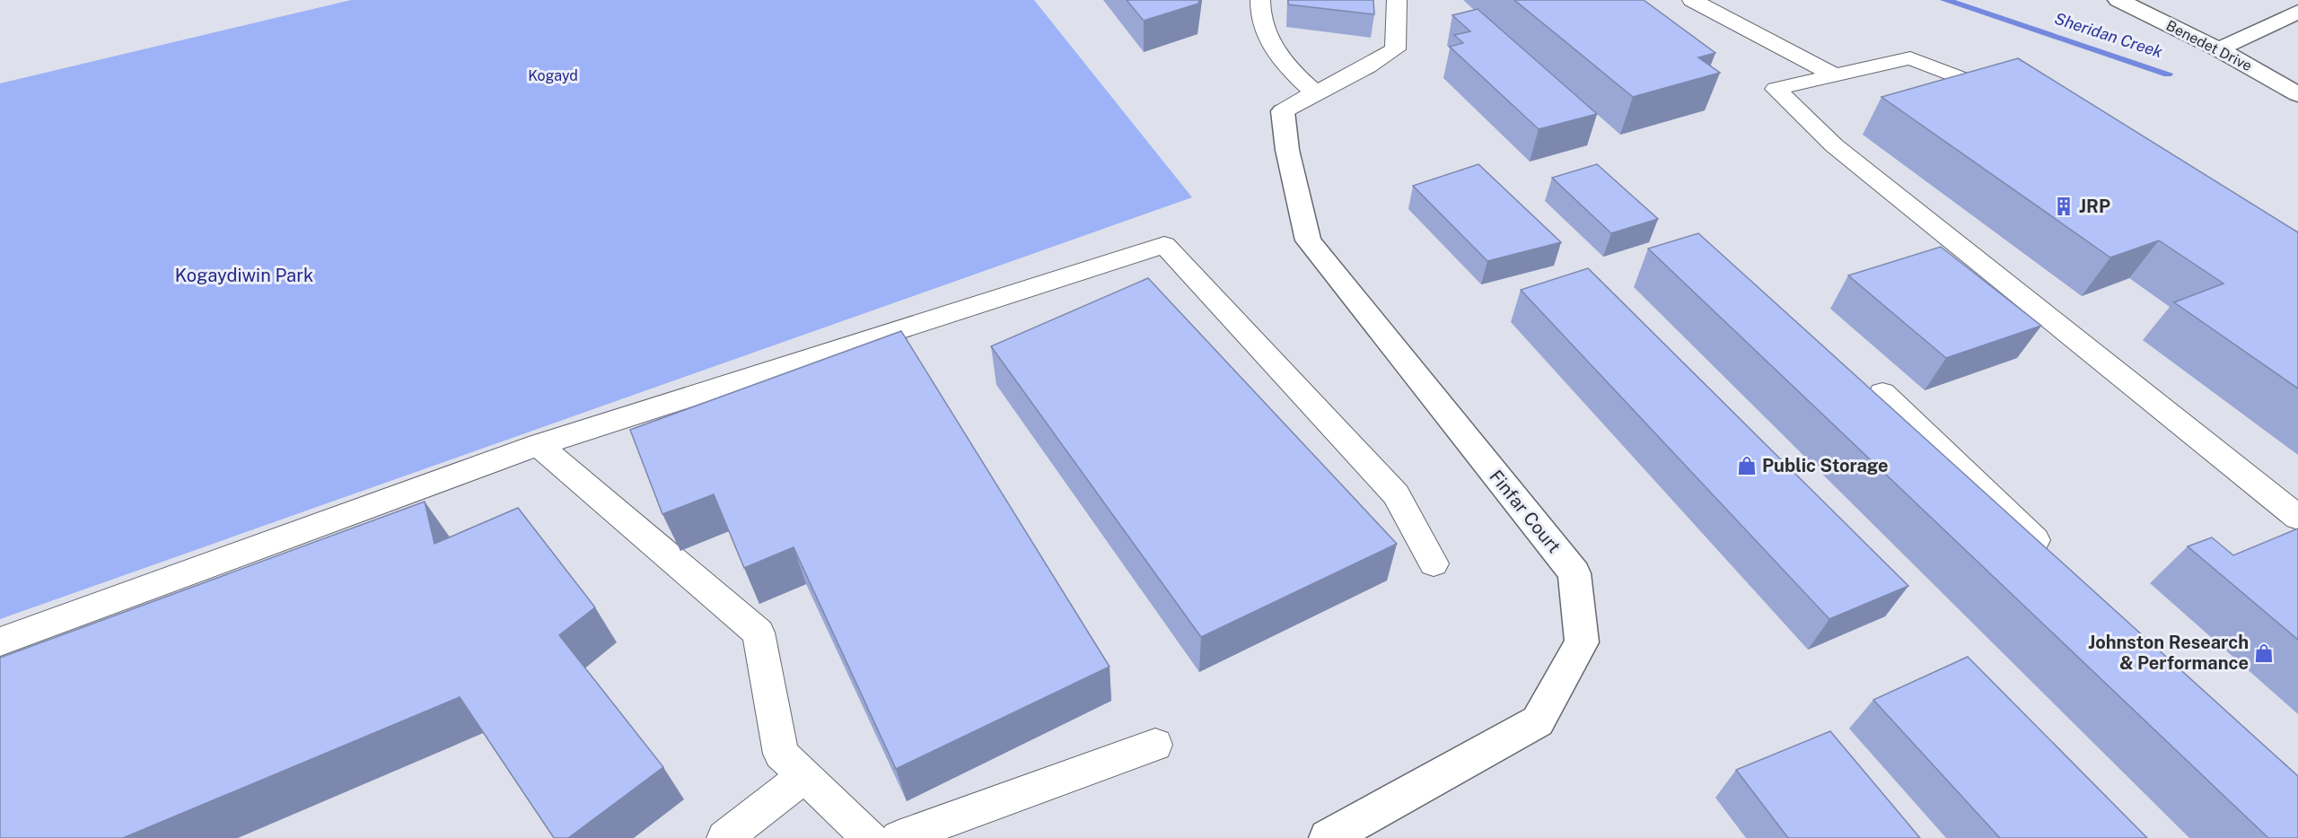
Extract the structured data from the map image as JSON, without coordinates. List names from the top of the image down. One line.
{"streets":{"street":["Benedet Drive","Finfar Court"]},"water":["Sheridan Creek"],"parks":["Kogayd","Kogaydiwin Park"],"places":{"building":["JRP"],"shop":["Public Storage","Johnston Research & Performance"]}}
